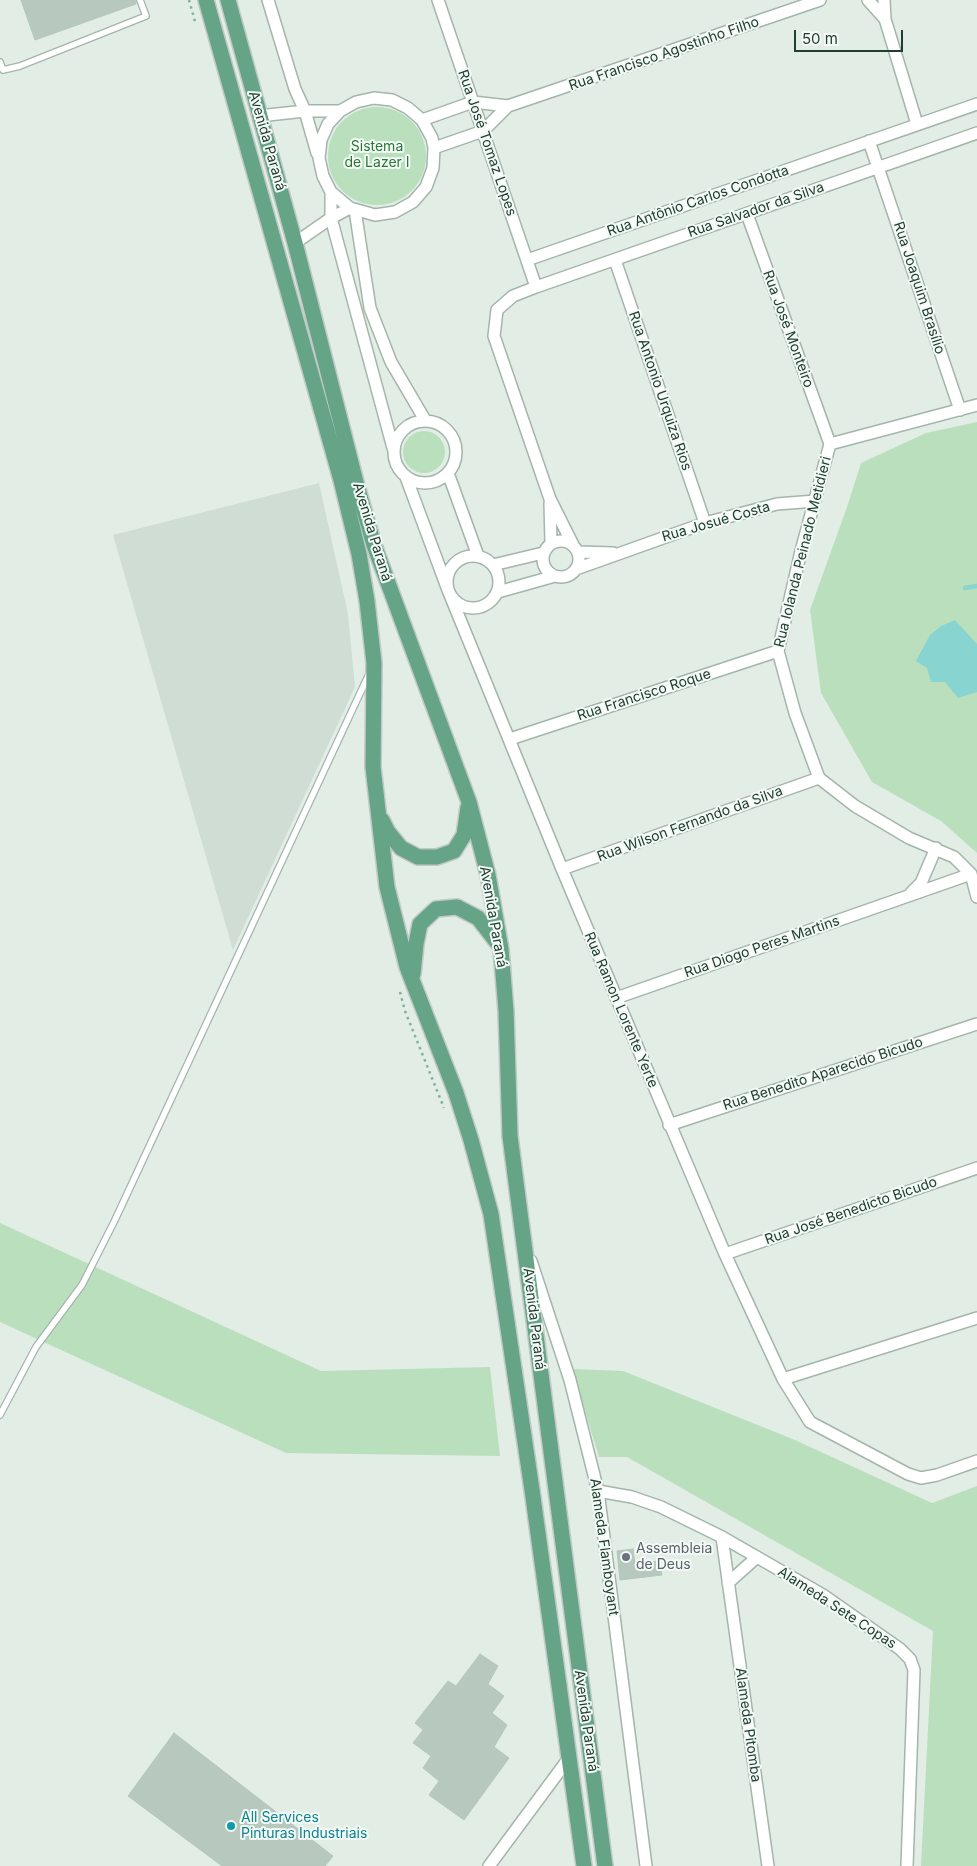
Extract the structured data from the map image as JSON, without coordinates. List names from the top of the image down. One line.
{"streets":{"main road":["Avenida Paraná"],"street":["Rua Francisco Agostinho Filho","Rua José Tomaz Lopes","Rua Antônio Carlos Condotta","Rua Salvador da Silva","Rua Joaquim Brasílio","Rua José Monteiro","Rua Antonio Urquiza Rios","Rua Josué Costa","Rua Iolanda Peinado Metidieri","Rua Francisco Roque","Rua Wilson Fernando da Silva","Rua Diogo Peres Martins","Rua Ramon Lorente Yerte","Rua Benedito Aparecido Bicudo","Rua José Benedicto Bicudo","Alameda Flamboyant","Alameda Sete Copas","Alameda Pitomba"]},"crossings":[["Rua Francisco Agostinho Filho","Rua José Tomaz Lopes"],["Avenida Paraná","Alameda Flamboyant"],["Rua José Tomaz Lopes","Rua Antônio Carlos Condotta"],["Rua José Tomaz Lopes","Rua Salvador da Silva"],["Rua Salvador da Silva","Rua Joaquim Brasílio"],["Rua Salvador da Silva","Rua José Monteiro"],["Rua Salvador da Silva","Rua Antonio Urquiza Rios"],["Rua José Monteiro","Rua Iolanda Peinado Metidieri"],["Rua Antonio Urquiza Rios","Rua Josué Costa"],["Rua Josué Costa","Rua Iolanda Peinado Metidieri"],["Rua Iolanda Peinado Metidieri","Rua Francisco Roque"],["Rua Iolanda Peinado Metidieri","Rua Wilson Fernando da Silva"],["Rua Francisco Roque","Rua Ramon Lorente Yerte"],["Rua Wilson Fernando da Silva","Rua Ramon Lorente Yerte"],["Rua Diogo Peres Martins","Rua Ramon Lorente Yerte"],["Rua Ramon Lorente Yerte","Rua Benedito Aparecido Bicudo"],["Rua Ramon Lorente Yerte","Rua José Benedicto Bicudo"],["Alameda Flamboyant","Alameda Sete Copas"],["Alameda Sete Copas","Alameda Pitomba"]],"parks":["Sistema de Lazer I"],"places":["Assembleia de Deus","All Services Pinturas Industriais"],"scale_bar":"50 m"}
